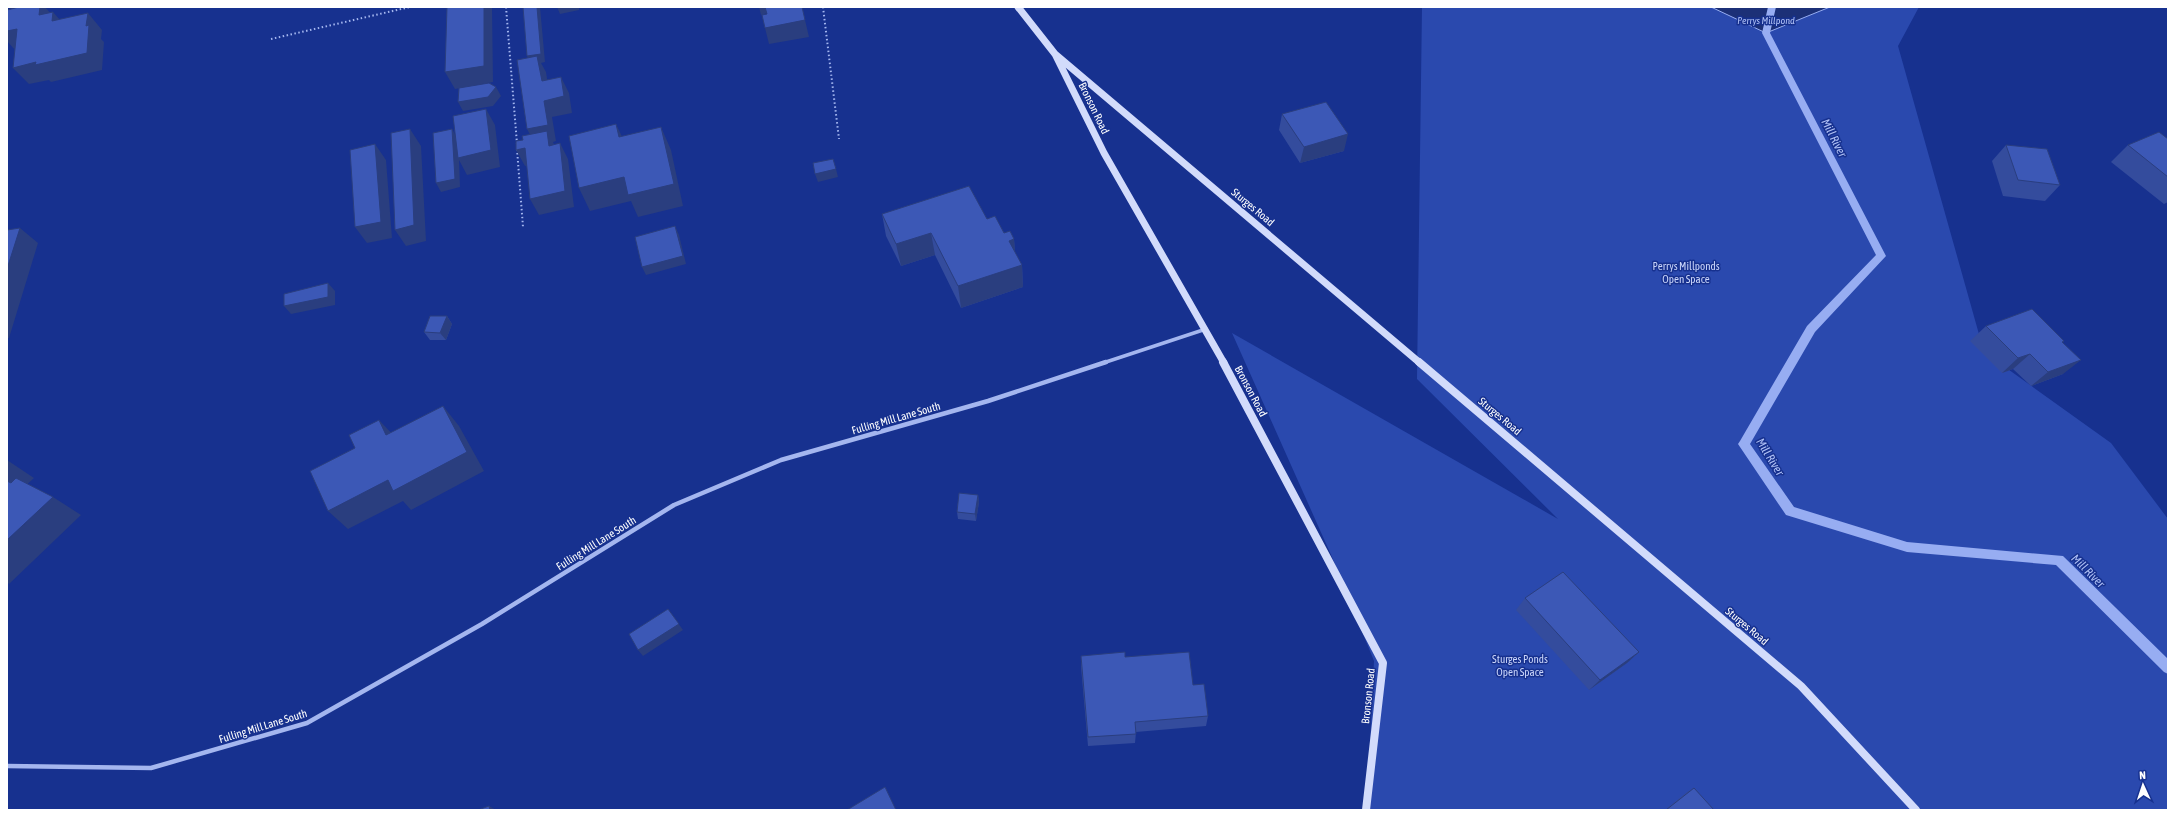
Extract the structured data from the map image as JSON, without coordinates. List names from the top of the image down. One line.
{"streets":{"main road":["Bronson Road","Sturges Road"],"street":["Fulling Mill Lane South"]},"crossings":[["Bronson Road","Sturges Road"],["Bronson Road","Fulling Mill Lane South"]],"water":["Perrys Millpond","Mill River"],"parks":["Perrys Millponds Open Space","Sturges Ponds Open Space"],"north":"top"}
